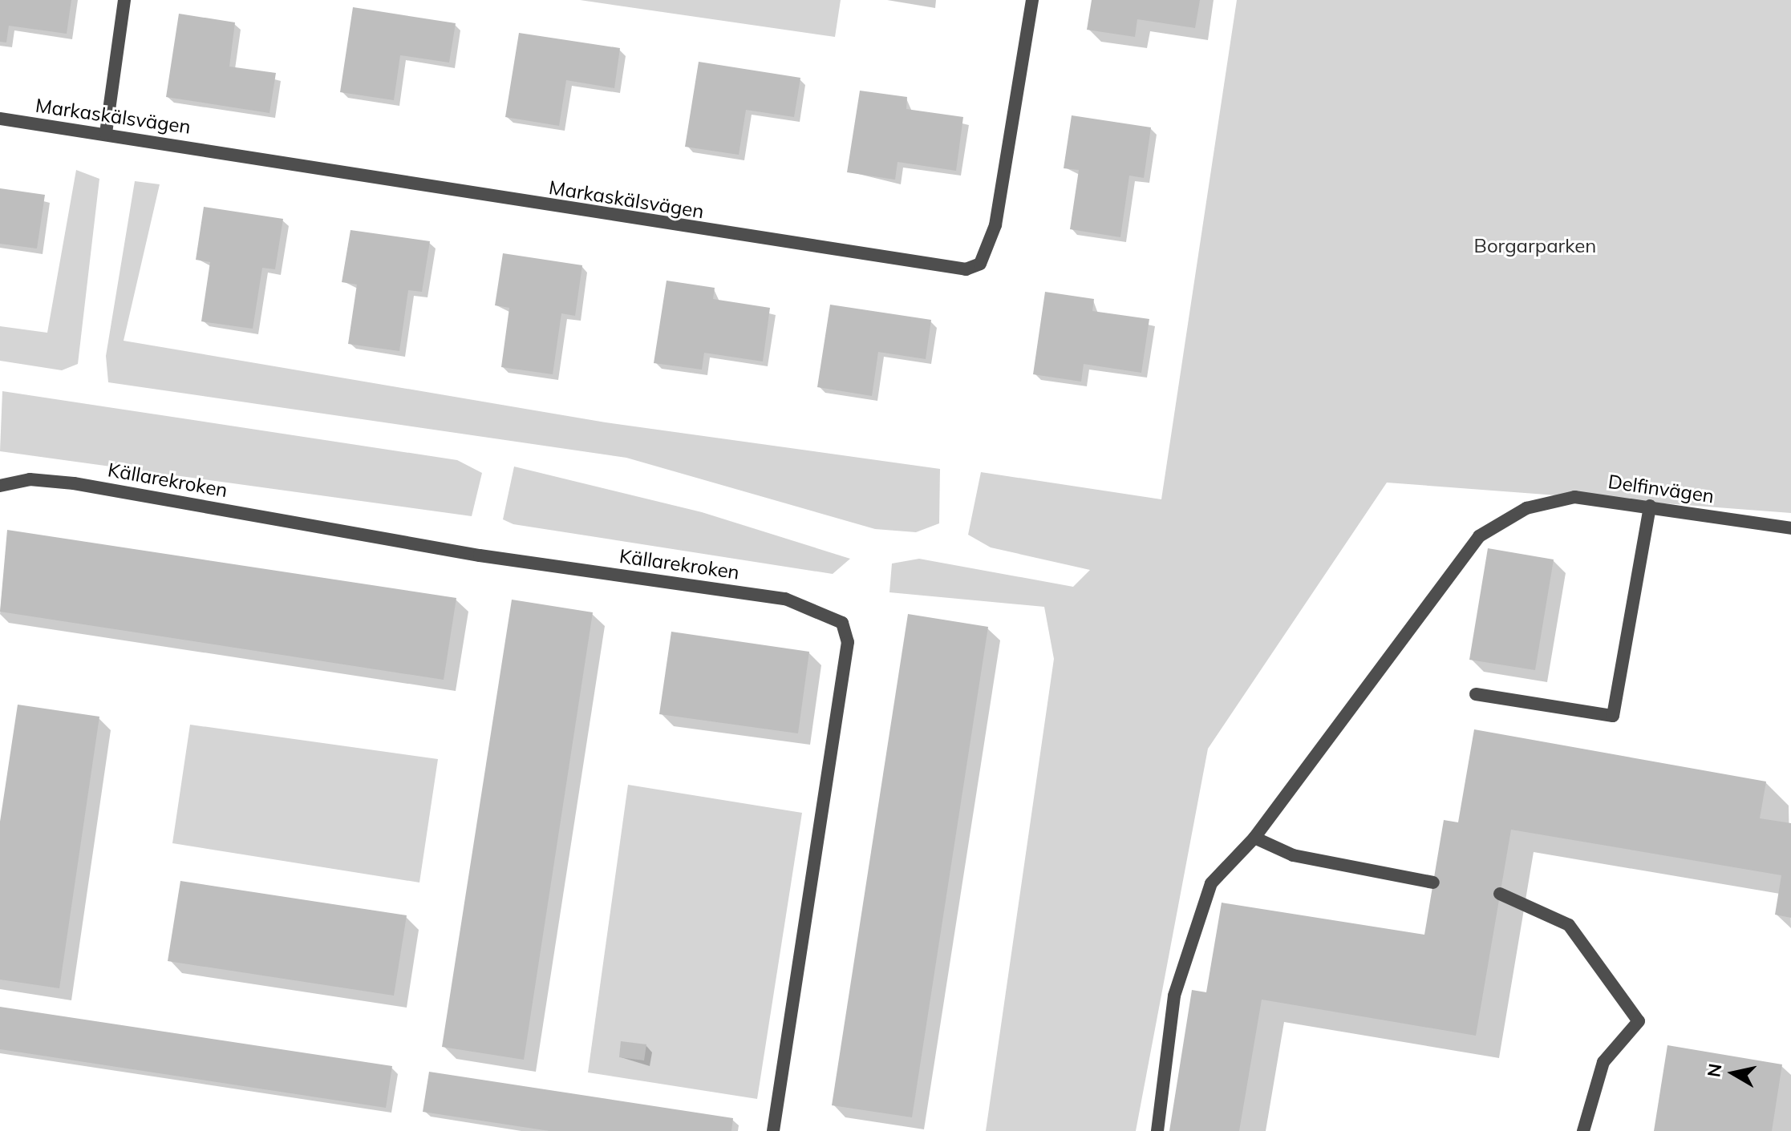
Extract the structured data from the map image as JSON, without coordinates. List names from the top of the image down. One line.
{"streets":{"street":["Markaskälsvägen","Källarekroken","Delfinvägen"]},"parks":["Borgarparken"],"north":"left"}
